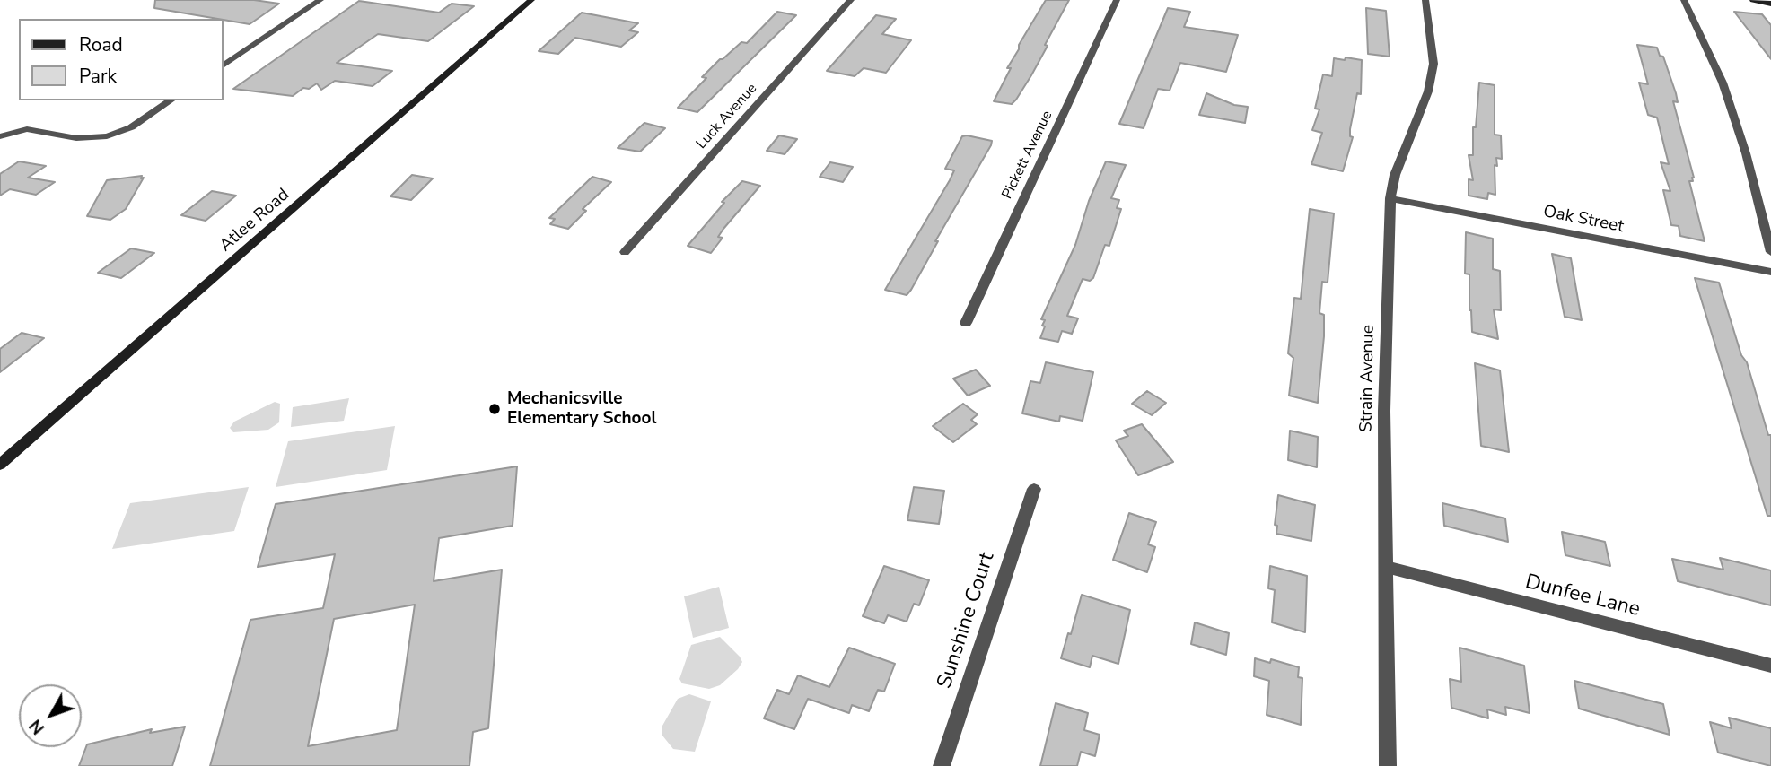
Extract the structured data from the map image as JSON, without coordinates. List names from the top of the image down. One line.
{"streets":{"main road":["Atlee Road"],"street":["Luck Avenue","Pickett Avenue","Oak Street","Strain Avenue","Dunfee Lane","Sunshine Court"]},"crossings":[["Oak Street","Strain Avenue"],["Strain Avenue","Dunfee Lane"]],"places":["Mechanicsville Elementary School"],"legend":["Road","Park"],"north":"bottom left"}
